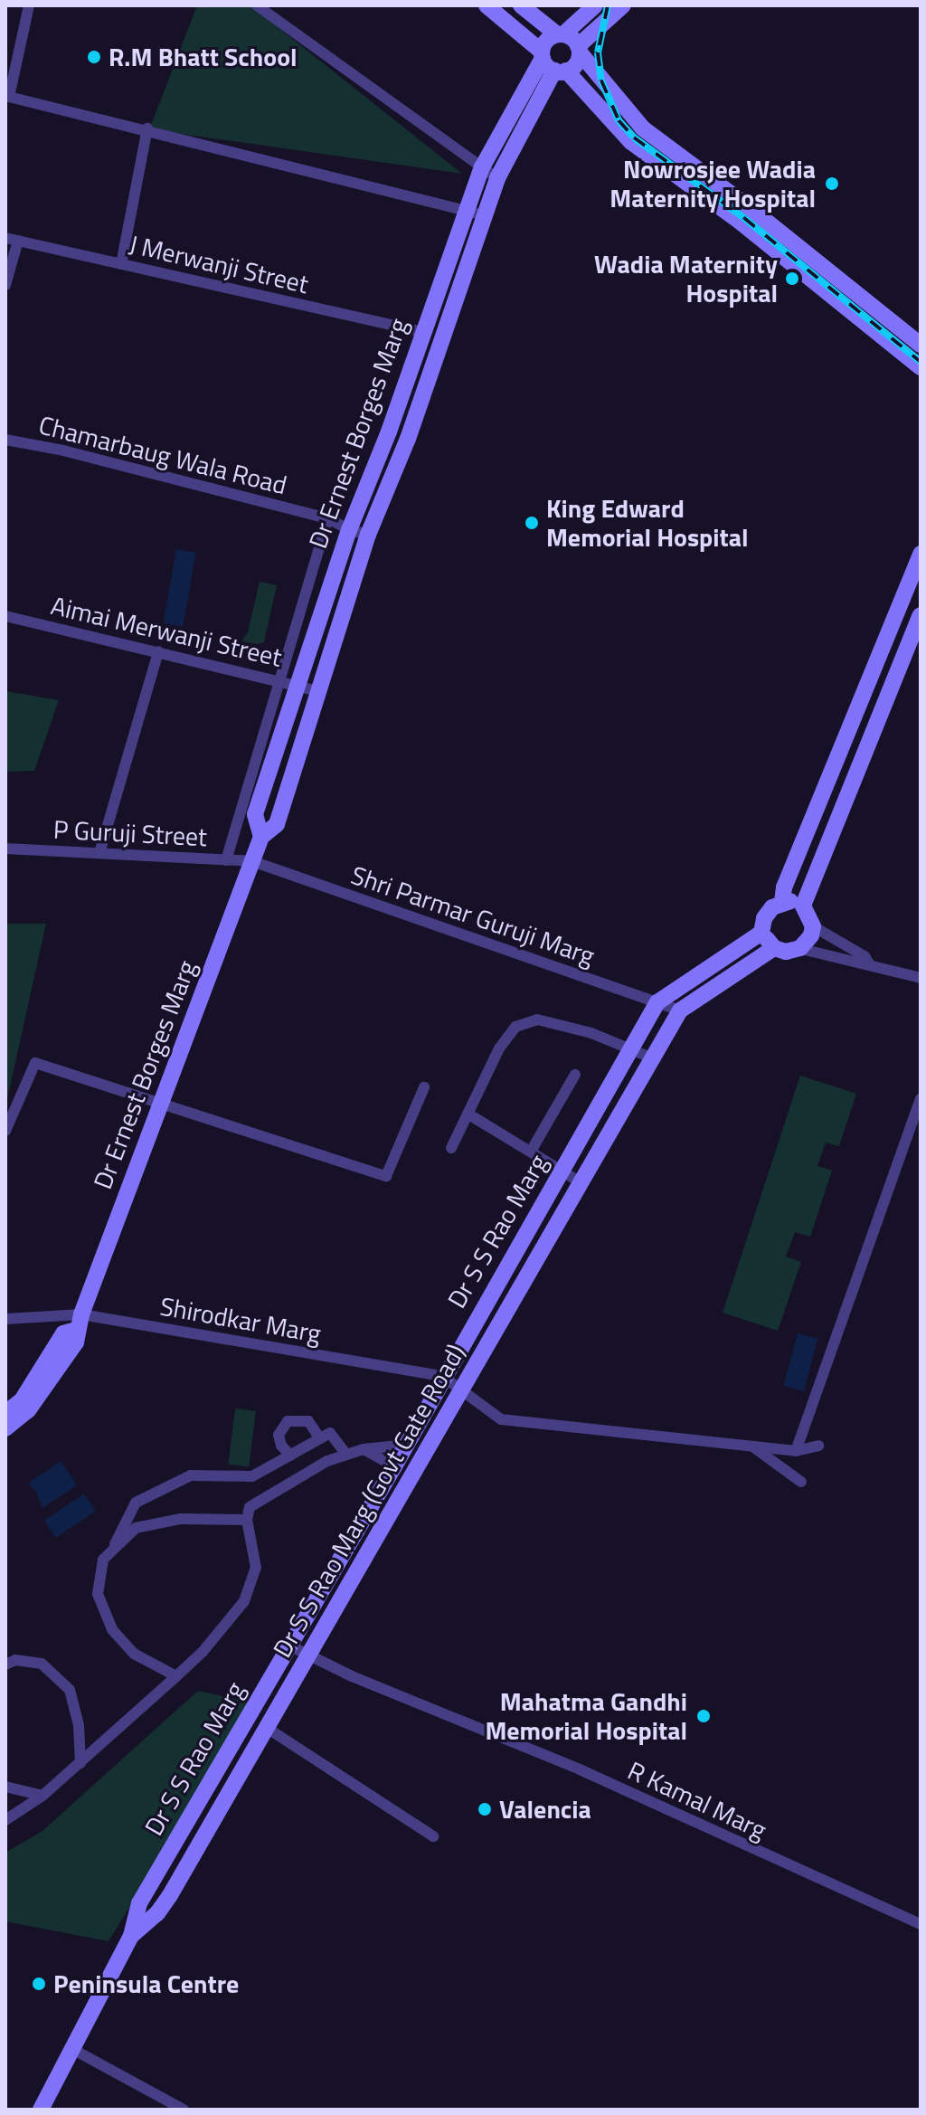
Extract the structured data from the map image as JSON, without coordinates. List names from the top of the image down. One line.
{"streets":{"main road":["Dr Ernest Borges Marg","Dr S S Rao Marg","Dr S S Rao Marg (Govt Gate Road)"],"street":["J Merwanji Street","Chamarbaug Wala Road","Aimai Merwanji Street","P Guruji Street","Shri Parmar Guruji Marg","Shirodkar Marg","R Kamal Marg"]},"crossings":[["J Merwanji Street","Dr Ernest Borges Marg"],["Dr Ernest Borges Marg","Chamarbaug Wala Road"],["Dr Ernest Borges Marg","Aimai Merwanji Street"],["Dr Ernest Borges Marg","P Guruji Street"],["Dr Ernest Borges Marg","Shri Parmar Guruji Marg"],["Dr Ernest Borges Marg","Shirodkar Marg"],["P Guruji Street","Shri Parmar Guruji Marg"],["Shri Parmar Guruji Marg","Dr S S Rao Marg"],["Shri Parmar Guruji Marg","Dr S S Rao Marg (Govt Gate Road)"],["Dr S S Rao Marg","Shirodkar Marg"],["Dr S S Rao Marg","Dr S S Rao Marg (Govt Gate Road)"],["Dr S S Rao Marg","R Kamal Marg"],["Shirodkar Marg","Dr S S Rao Marg (Govt Gate Road)"],["Dr S S Rao Marg (Govt Gate Road)","R Kamal Marg"]],"places":["R.M Bhatt School","Nowrosjee Wadia Maternity Hospital","Wadia Maternity Hospital","King Edward Memorial Hospital","Mahatma Gandhi Memorial Hospital","Valencia","Peninsula Centre"]}
